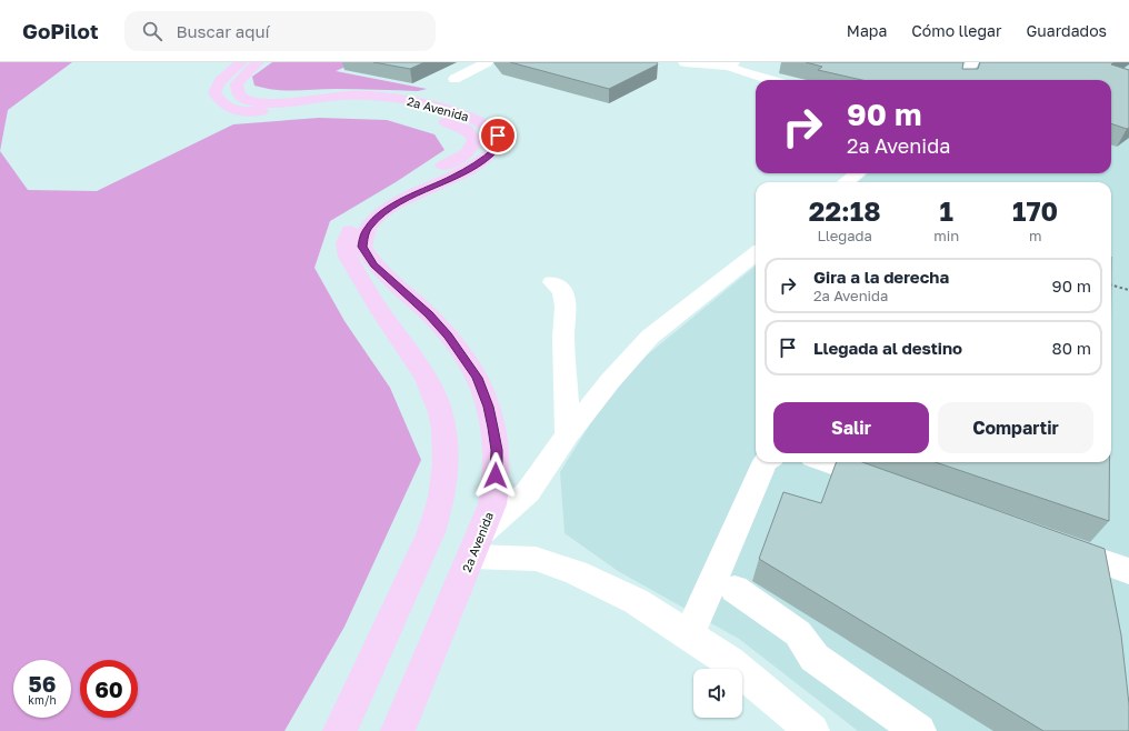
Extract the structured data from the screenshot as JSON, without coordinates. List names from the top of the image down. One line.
{"streets":{"main road":["2a Avenida"]},"page":{"header":"GoPilot","search":"Buscar aquí","nav":["Mapa","Cómo llegar","Guardados"],"turn":["90 m","2a Avenida"],"eta":["22:18","Llegada","1","min","170","m"],"list":[{"name":"Gira a la derecha","note":"2a Avenida","value":"90 m"},{"name":"Llegada al destino","value":"80 m"}],"buttons":["Salir","Compartir"],"speed":"56 km/h","limit":"60"}}
